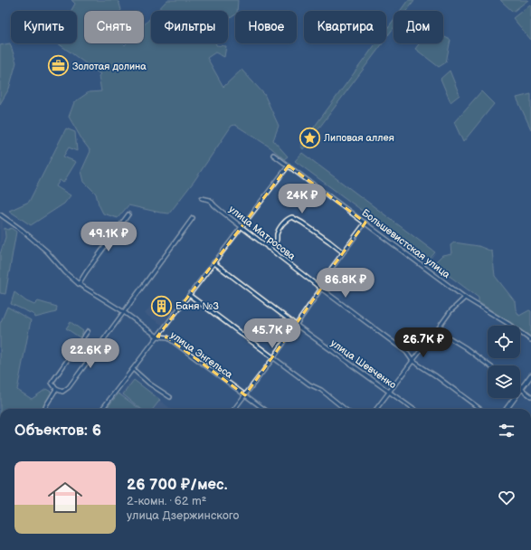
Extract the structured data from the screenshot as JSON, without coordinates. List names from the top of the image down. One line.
{"streets":{"street":["улица Матросова","Большевистская улица","улица Энгельса","улица Шевченко"]},"places":{"office":["Золотая долина"],"place":["Липовая аллея"],"building":["Баня №3"]},"page":{"chip":["Купить","Снять","Фильтры","Новое","Квартира","Дом"],"price":["24K ₽","49.1K ₽","86.8K ₽","45.7K ₽","26.7K ₽","22.6K ₽"],"heading":"Объектов: 6","list":[{"name":"26 700 ₽/мес.","note":"2-комн. · 62 m² · улица Дзержинского"}]}}
